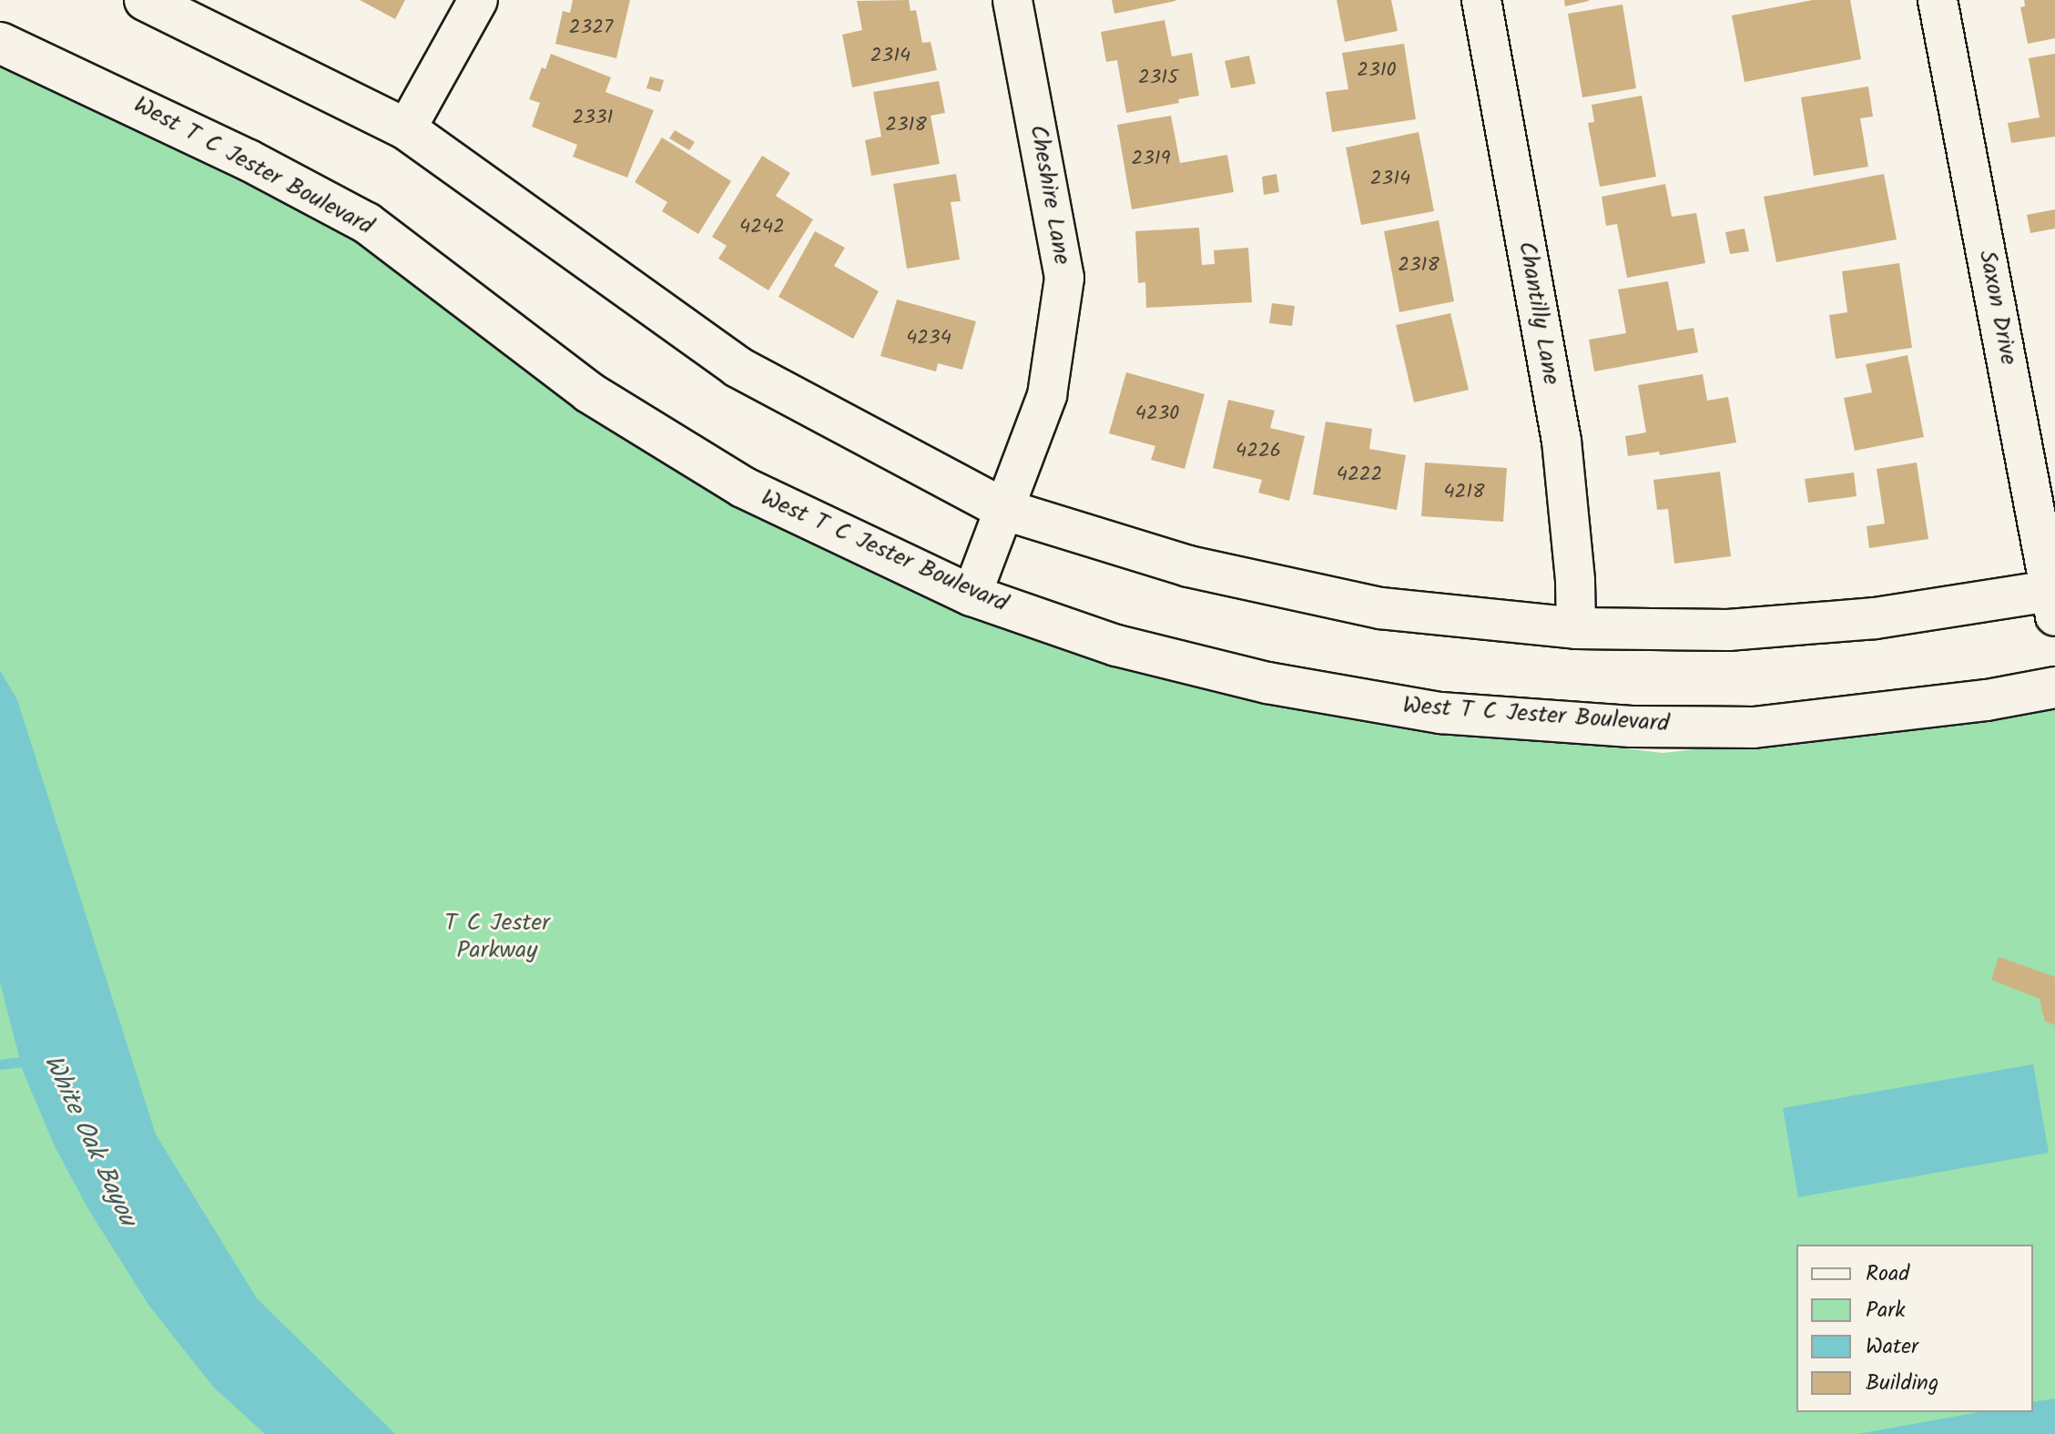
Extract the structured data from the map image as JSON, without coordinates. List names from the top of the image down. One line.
{"streets":{"main road":["West T C Jester Boulevard"],"street":["Cheshire Lane","Saxon Drive","Chantilly Lane"]},"crossings":[["West T C Jester Boulevard","Cheshire Lane"]],"water":["White Oak Bayou"],"parks":["T C Jester Parkway"],"house_numbers":["2327","2314","2310","2315","2331","2318","2319","2314","4242","2318","4234","4230","4226","4222","4218"],"legend":["Road","Park","Water","Building"]}
